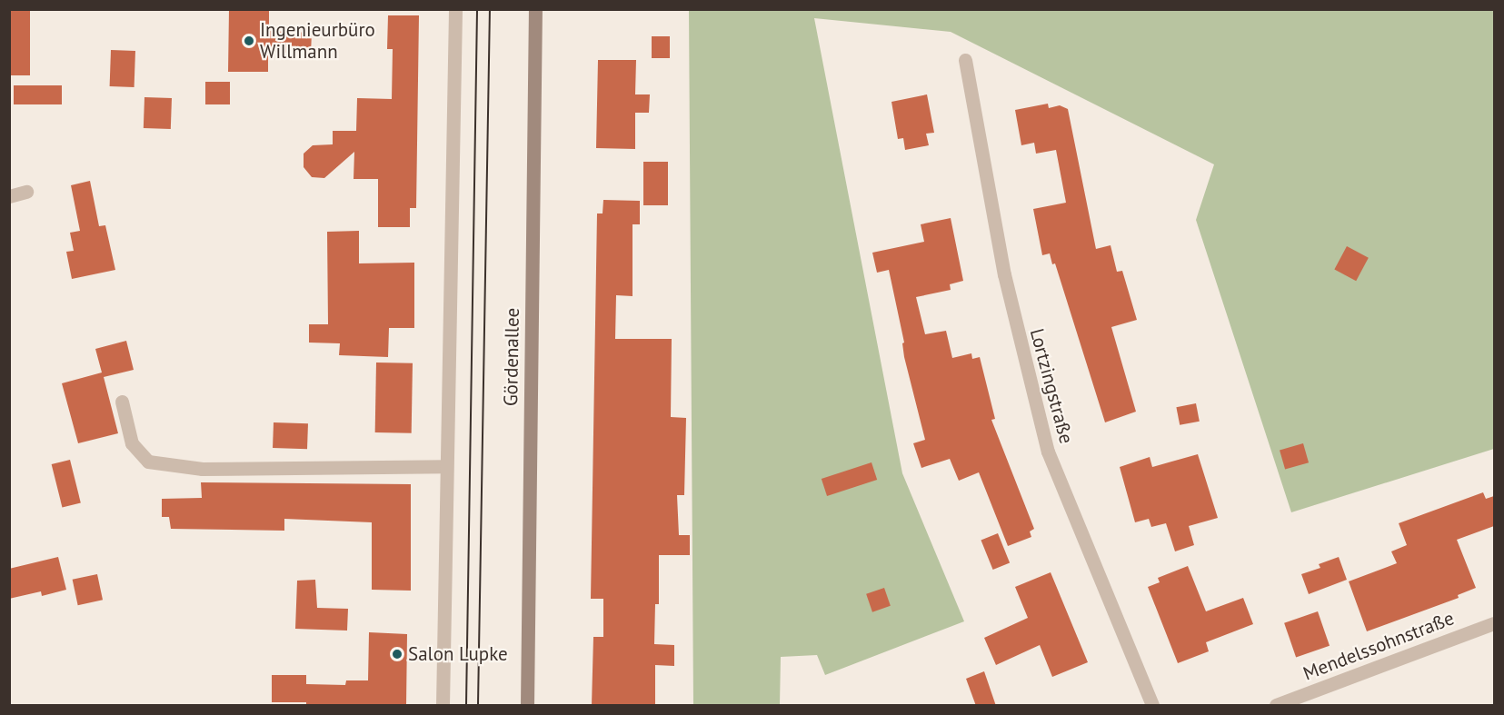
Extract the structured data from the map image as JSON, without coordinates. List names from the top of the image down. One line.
{"streets":{"street":["Gördenallee","Lortzingstraße","Mendelssohnstraße"]},"places":["Ingenieurbüro Willmann","Salon Lupke"]}
